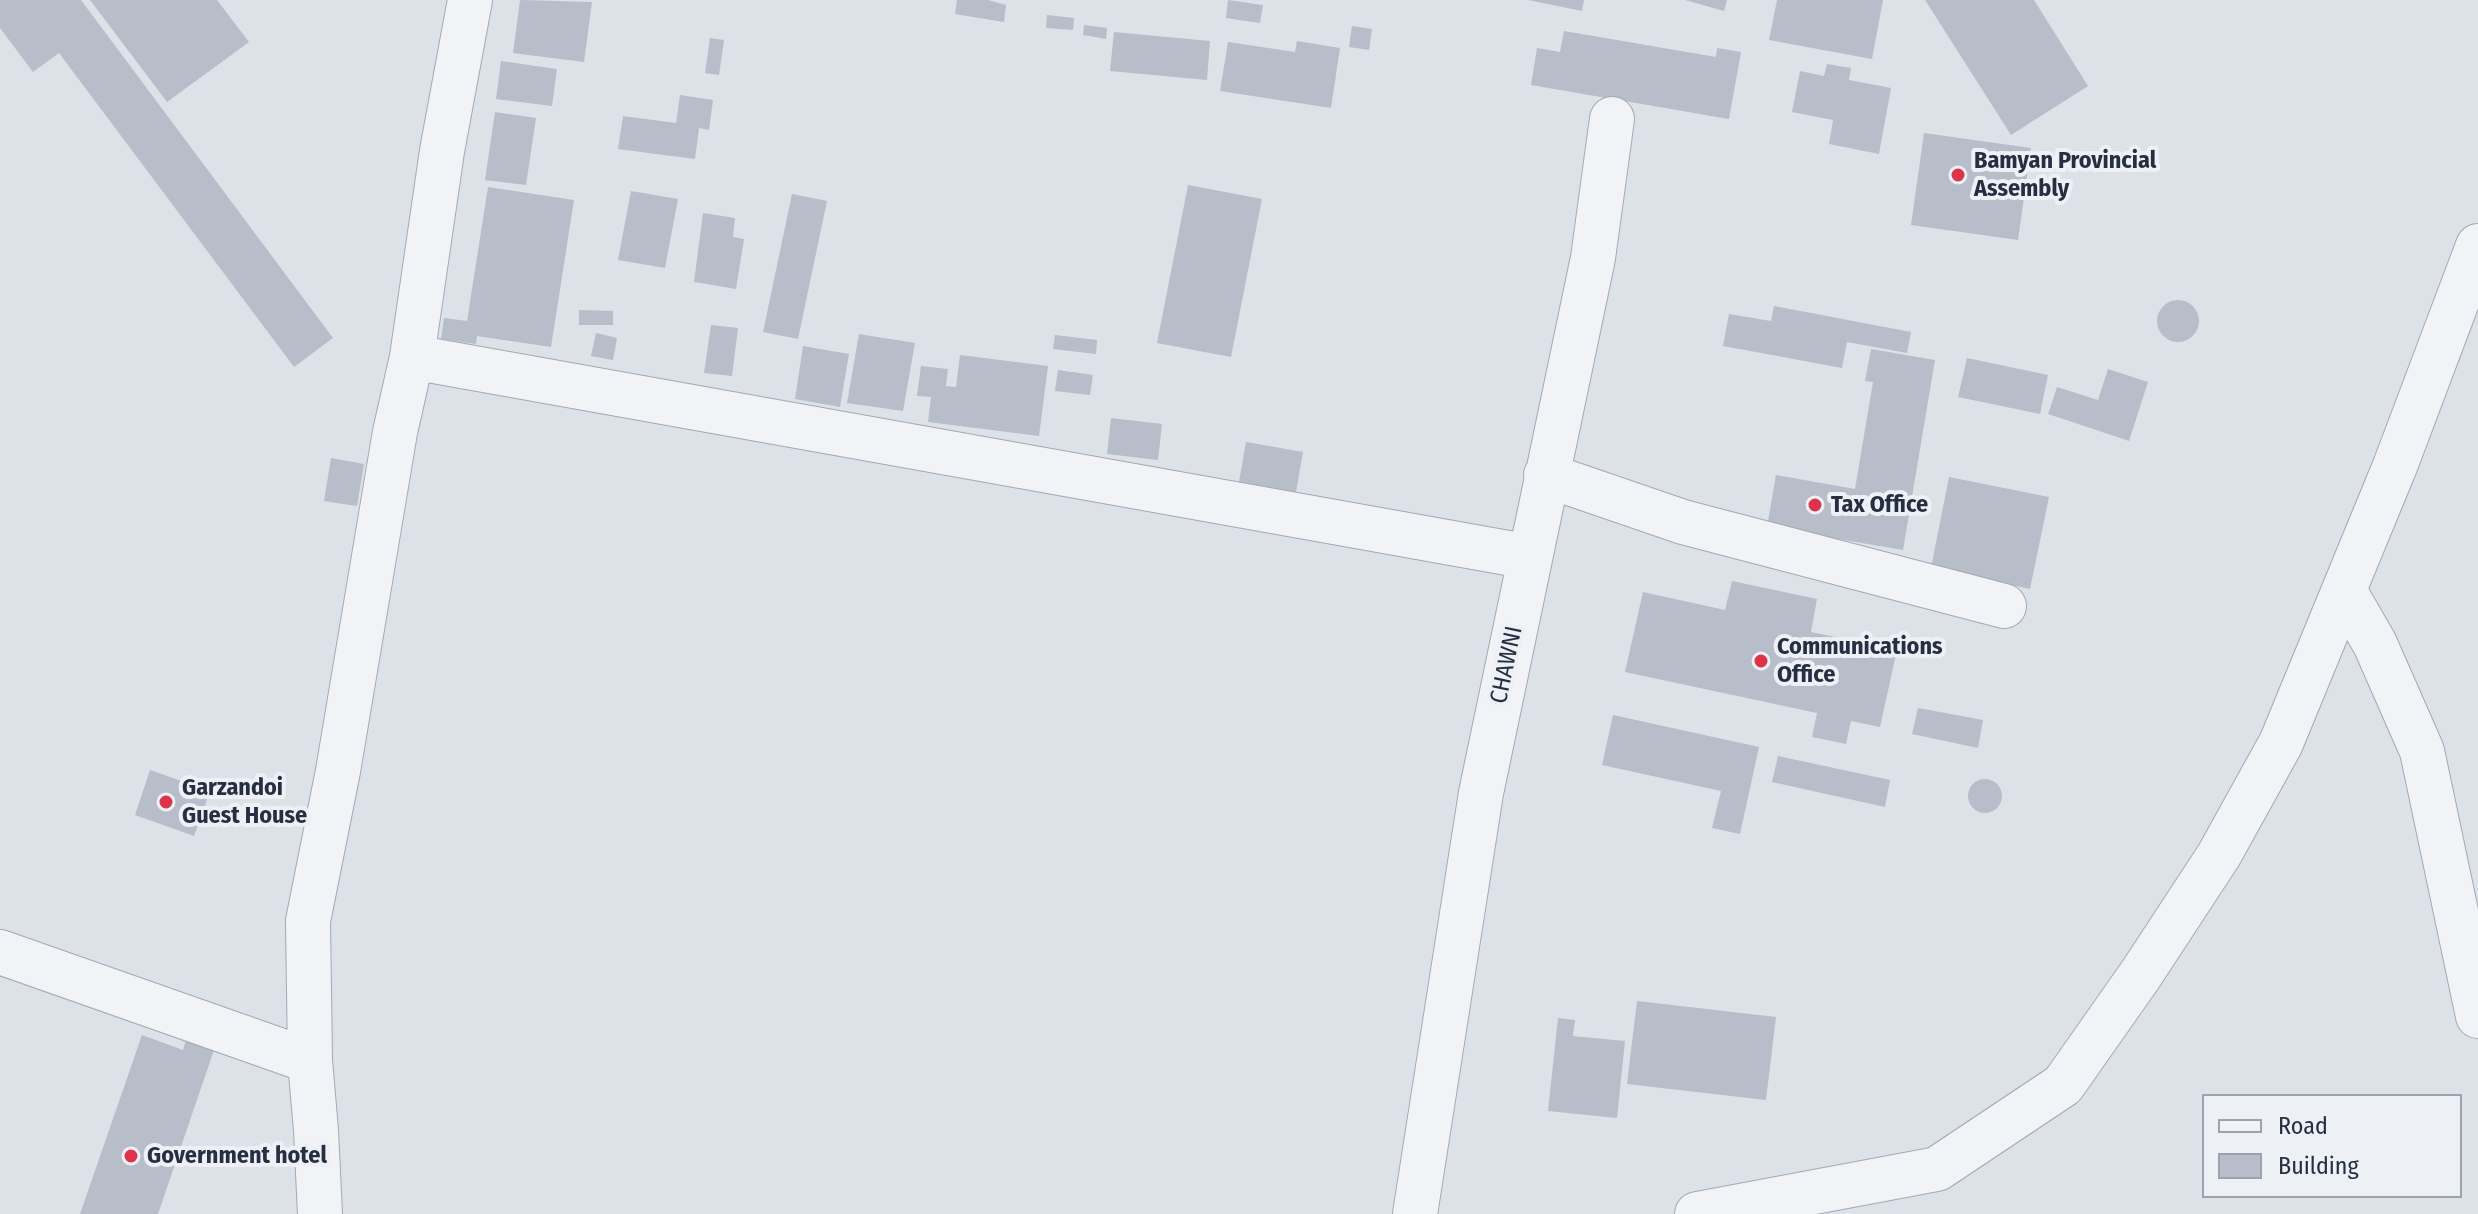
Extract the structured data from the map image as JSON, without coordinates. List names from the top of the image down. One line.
{"streets":{"street":["CHAWNI"]},"places":["Bamyan Provincial Assembly","Tax Office","Communications Office","Garzandoi Guest House","Government hotel"],"legend":["Road","Building"]}
